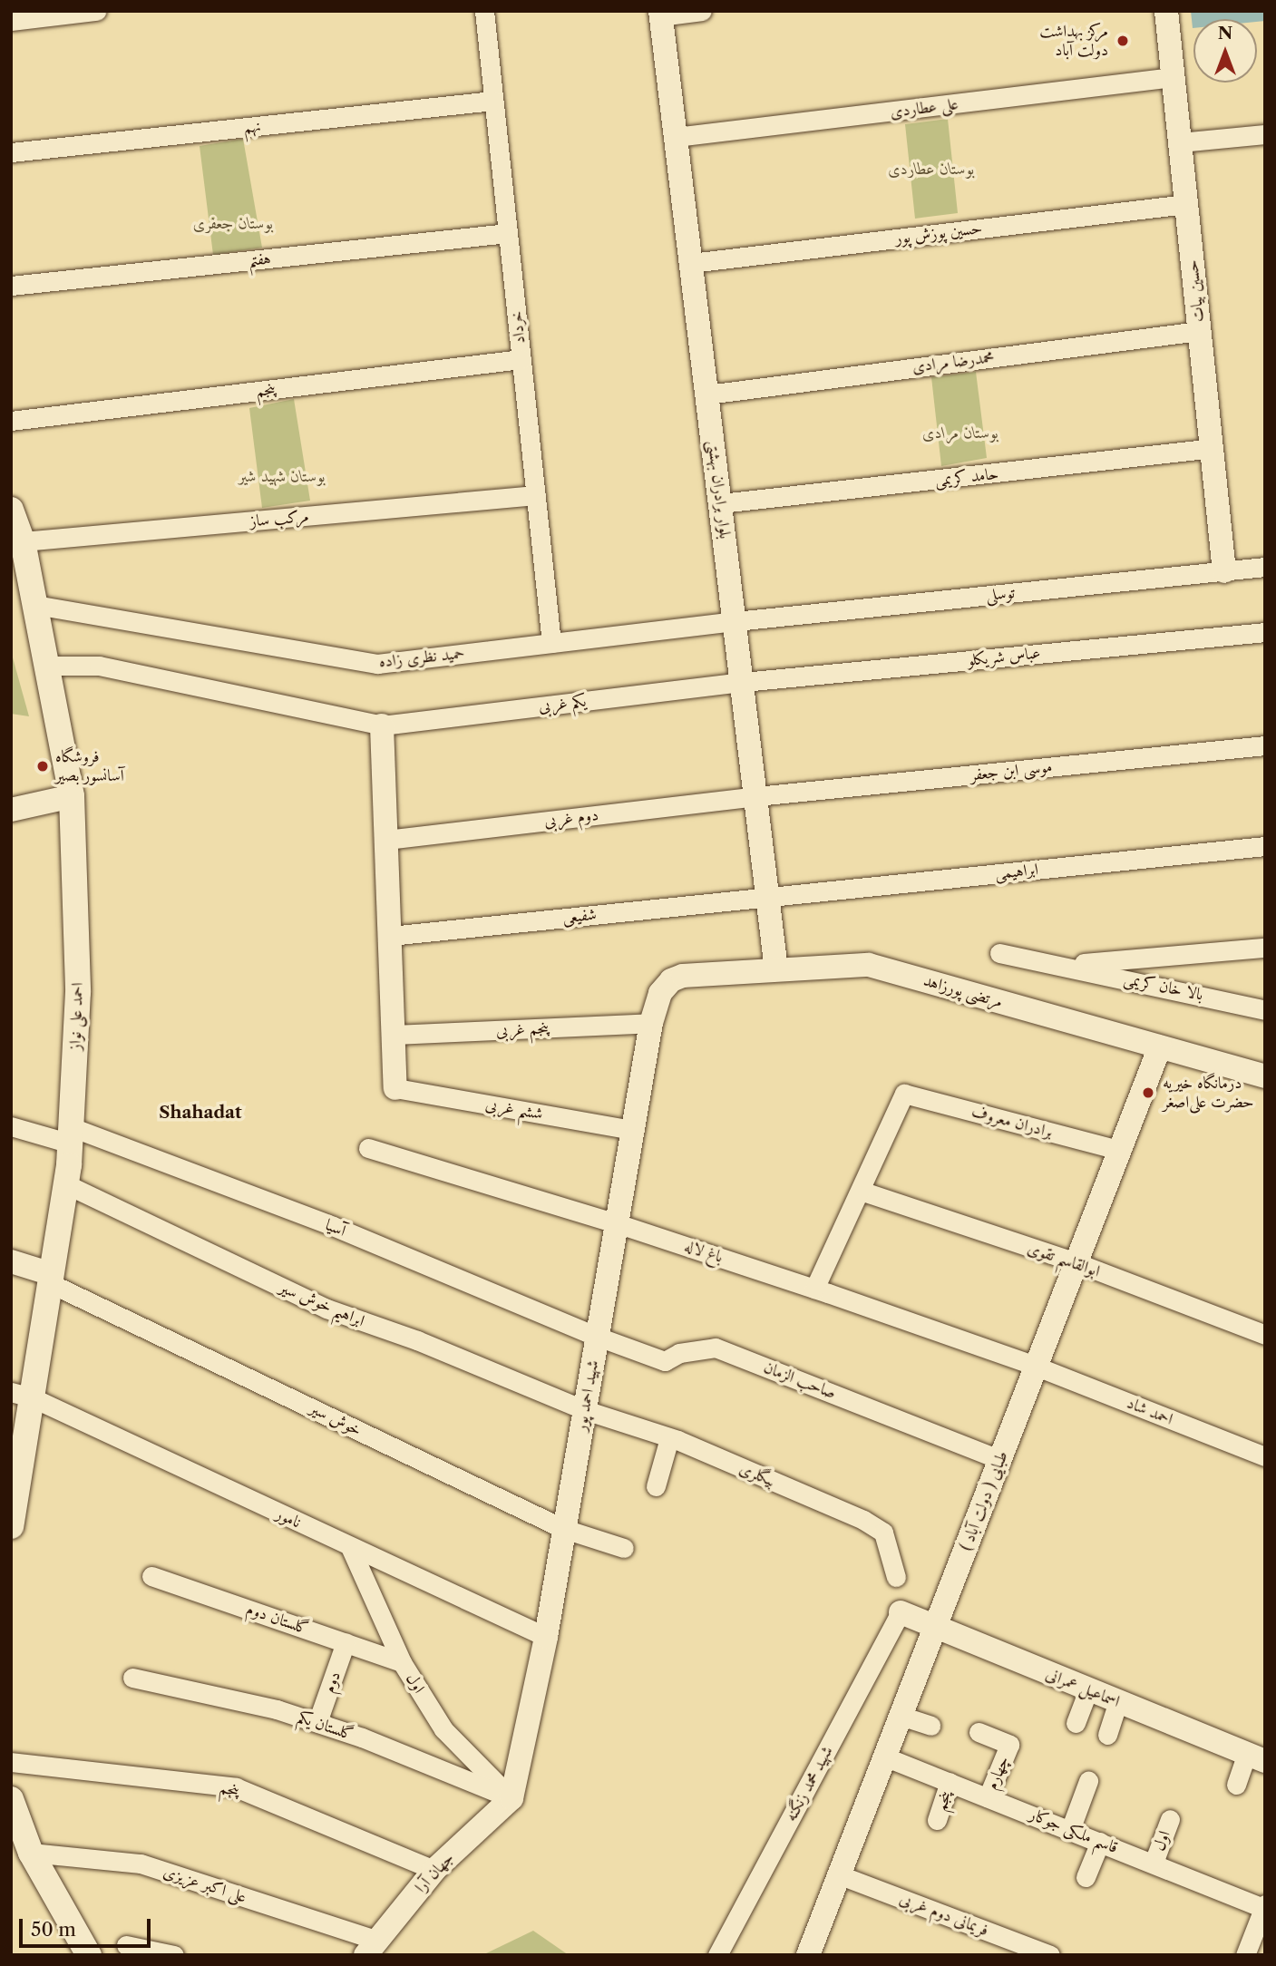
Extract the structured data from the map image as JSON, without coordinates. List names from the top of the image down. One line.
{"streets":{"main road":["احمد علی نواز"],"street":["علی عطاردی","نهم","حسین پوزش پور","هفتم","حسین بیات","خرداد","محمدرضا مرادی","پنجم","حامد کریمی","بلوار برادران بهشتی","مرکب ساز","توسلی","عباس شریکلو","حمید نظری زاده","یکم غربی","موسی ابن جعفر","دوم غربی","ابراهیمی","شفیعی","بالا خان کریمی","مرتضی پورزاهد","پنجم غربی","ششم غربی","برادران معروف","آسیا","باغ لاله","ابوالقاسم تقوی","ابراهیم خوش سیر","صاحب الزمان","شهید احمد پور","احمد شاد","خوش سیر","بیگلری","طبایی ( دولت آباد )","نامور","گلستان دوم","دوم","اول","اسماعیل عمرانی","گلستان یکم","چهارم","شهید محمد زنگنه","قاسم ملکی جوکار","جهان آرا","علی اکبر عزیزی","فریمانی دوم غربی"]},"crossings":[["علی عطاردی","حسین بیات"],["علی عطاردی","بلوار برادران بهشتی"],["نهم","خرداد"],["حسین پوزش پور","حسین بیات"],["حسین پوزش پور","بلوار برادران بهشتی"],["هفتم","خرداد"],["حسین بیات","محمدرضا مرادی"],["حسین بیات","حامد کریمی"],["حسین بیات","توسلی"],["خرداد","پنجم"],["خرداد","مرکب ساز"],["خرداد","حمید نظری زاده"],["محمدرضا مرادی","بلوار برادران بهشتی"],["پنجم","قاسم ملکی جوکار"],["پنجم","جهان آرا"],["حامد کریمی","بلوار برادران بهشتی"],["بلوار برادران بهشتی","توسلی"],["بلوار برادران بهشتی","عباس شریکلو"],["بلوار برادران بهشتی","حمید نظری زاده"],["بلوار برادران بهشتی","یکم غربی"],["بلوار برادران بهشتی","موسی ابن جعفر"],["بلوار برادران بهشتی","دوم غربی"],["بلوار برادران بهشتی","ابراهیمی"],["بلوار برادران بهشتی","شفیعی"],["بلوار برادران بهشتی","مرتضی پورزاهد"],["مرکب ساز","احمد علی نواز"],["توسلی","حمید نظری زاده"],["عباس شریکلو","یکم غربی"],["حمید نظری زاده","احمد علی نواز"],["یکم غربی","احمد علی نواز"],["موسی ابن جعفر","دوم غربی"],["ابراهیمی","شفیعی"],["مرتضی پورزاهد","شهید احمد پور"],["مرتضی پورزاهد","طبایی ( دولت آباد )"],["احمد علی نواز","آسیا"],["احمد علی نواز","ابراهیم خوش سیر"],["احمد علی نواز","خوش سیر"],["احمد علی نواز","نامور"],["پنجم غربی","شهید احمد پور"],["ششم غربی","شهید احمد پور"],["برادران معروف","ابوالقاسم تقوی"],["برادران معروف","طبایی ( دولت آباد )"],["آسیا","صاحب الزمان"],["آسیا","شهید احمد پور"],["باغ لاله","شهید احمد پور"],["باغ لاله","احمد شاد"],["باغ لاله","طبایی ( دولت آباد )"],["ابوالقاسم تقوی","طبایی ( دولت آباد )"],["ابراهیم خوش سیر","شهید احمد پور"],["ابراهیم خوش سیر","بیگلری"],["صاحب الزمان","شهید احمد پور"],["صاحب الزمان","طبایی ( دولت آباد )"],["شهید احمد پور","خوش سیر"],["شهید احمد پور","بیگلری"],["شهید احمد پور","نامور"],["شهید احمد پور","اول"],["شهید احمد پور","گلستان یکم"],["شهید احمد پور","جهان آرا"],["احمد شاد","طبایی ( دولت آباد )"],["طبایی ( دولت آباد )","اسماعیل عمرانی"],["طبایی ( دولت آباد )","قاسم ملکی جوکار"],["طبایی ( دولت آباد )","فریمانی دوم غربی"],["نامور","اول"],["گلستان دوم","دوم"],["گلستان دوم","اول"],["دوم","گلستان یکم"],["اول","گلستان یکم"],["اول","قاسم ملکی جوکار"],["اول","جهان آرا"],["اسماعیل عمرانی","شهید محمد زنگنه"],["گلستان یکم","جهان آرا"],["چهارم","قاسم ملکی جوکار"],["جهان آرا","علی اکبر عزیزی"]],"districts":["Shahadat"],"parks":["بوستان عطاردی","بوستان جعفری","بوستان مرادی","بوستان شهید شیر"],"places":["مرکز بهداشت دولت آباد","فروشگاه آسانسور بصیر","درمانگاه خیریه حضرت علی‌اصغر"],"scale_bar":"50 m","north":"top"}
